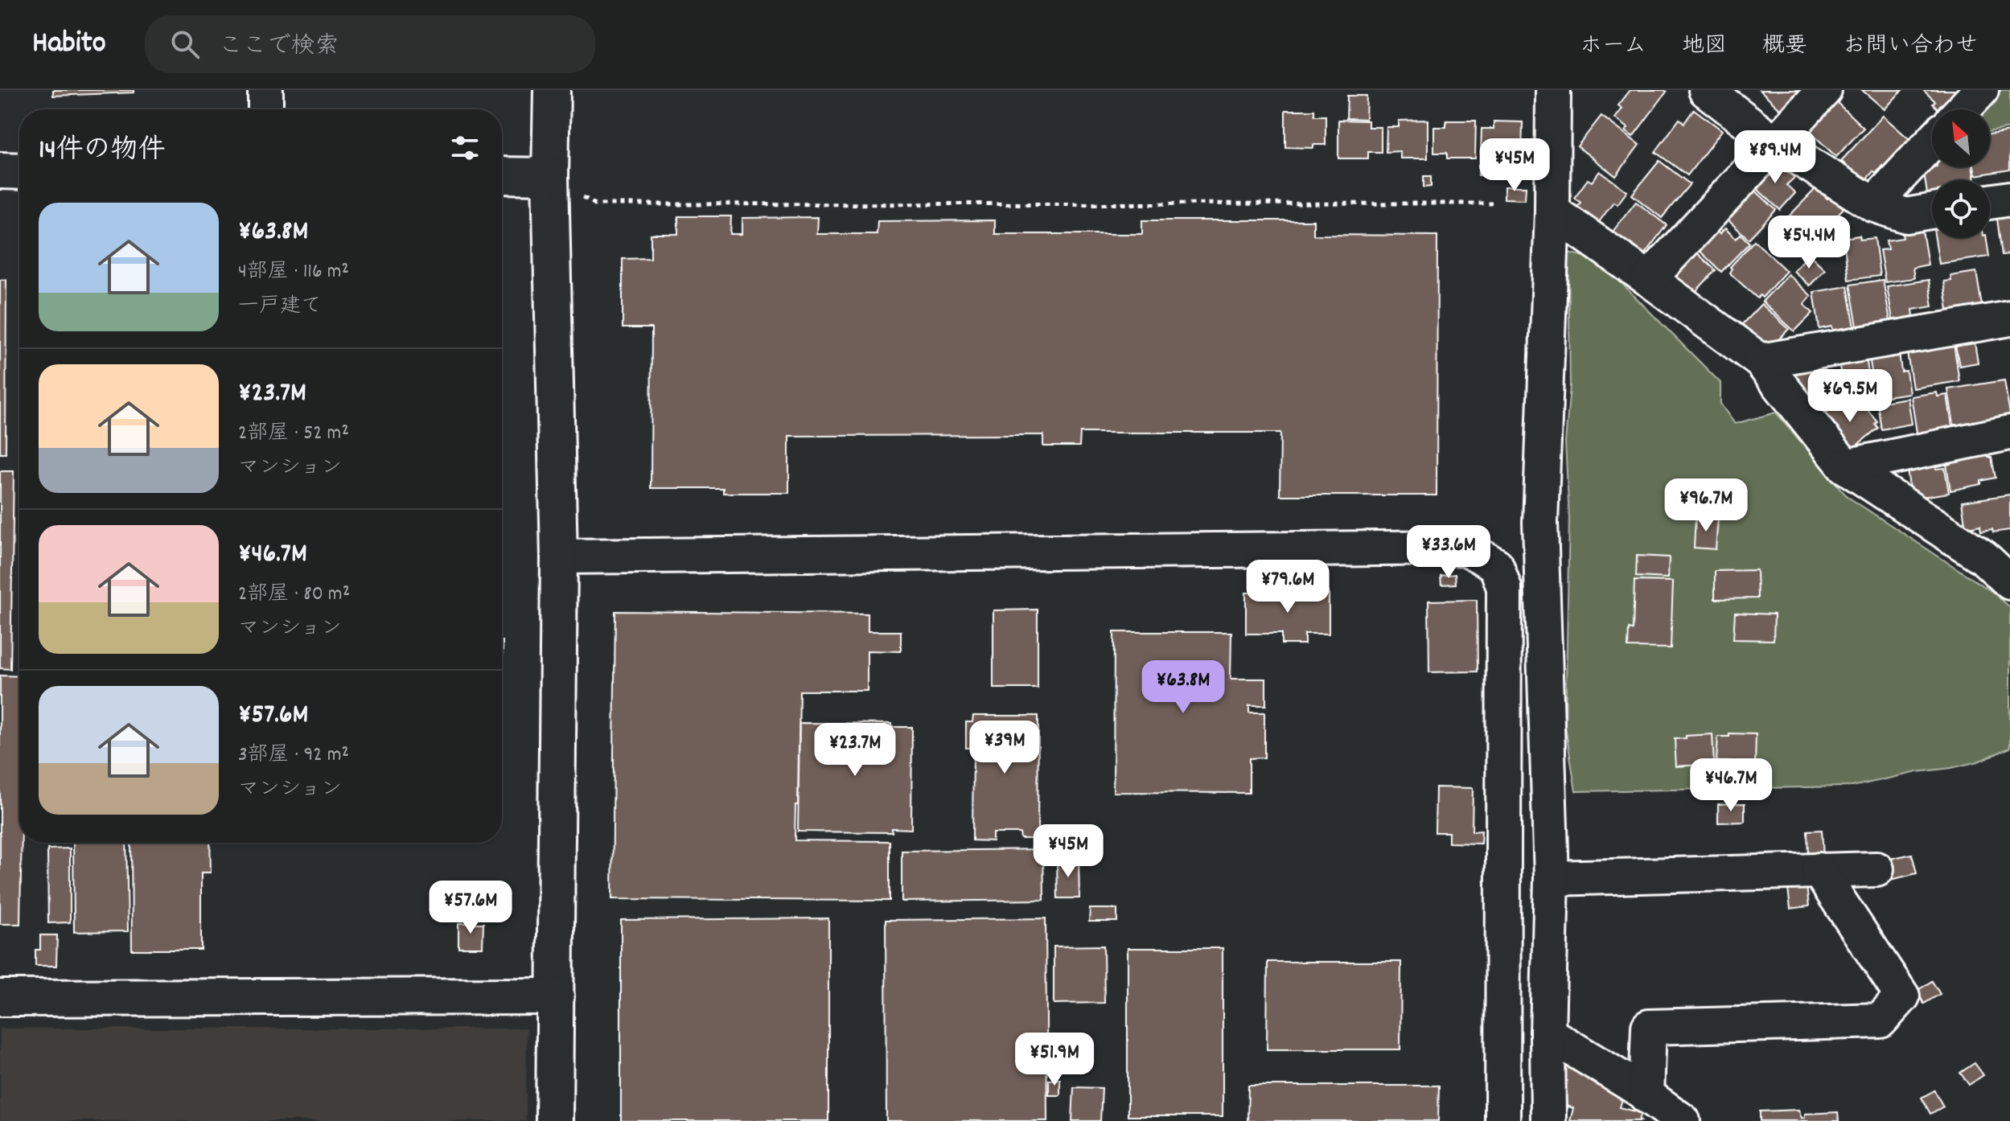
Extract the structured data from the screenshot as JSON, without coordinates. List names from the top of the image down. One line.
{"north":"top left","page":{"header":"Habito","search":"ここで検索","nav":["ホーム","地図","概要","お問い合わせ"],"heading":"14件の物件","price":["¥89.4M","¥45M","¥54.4M","¥69.5M","¥96.7M","¥33.6M","¥79.6M","¥63.8M","¥39M","¥23.7M","¥46.7M","¥45M","¥57.6M","¥51.9M"],"list":[{"name":"¥63.8M","note":"4部屋 · 116 m² · 一戸建て"},{"name":"¥23.7M","note":"2部屋 · 52 m² · マンション"},{"name":"¥46.7M","note":"2部屋 · 80 m² · マンション"},{"name":"¥57.6M","note":"3部屋 · 92 m² · マンション"}]}}
